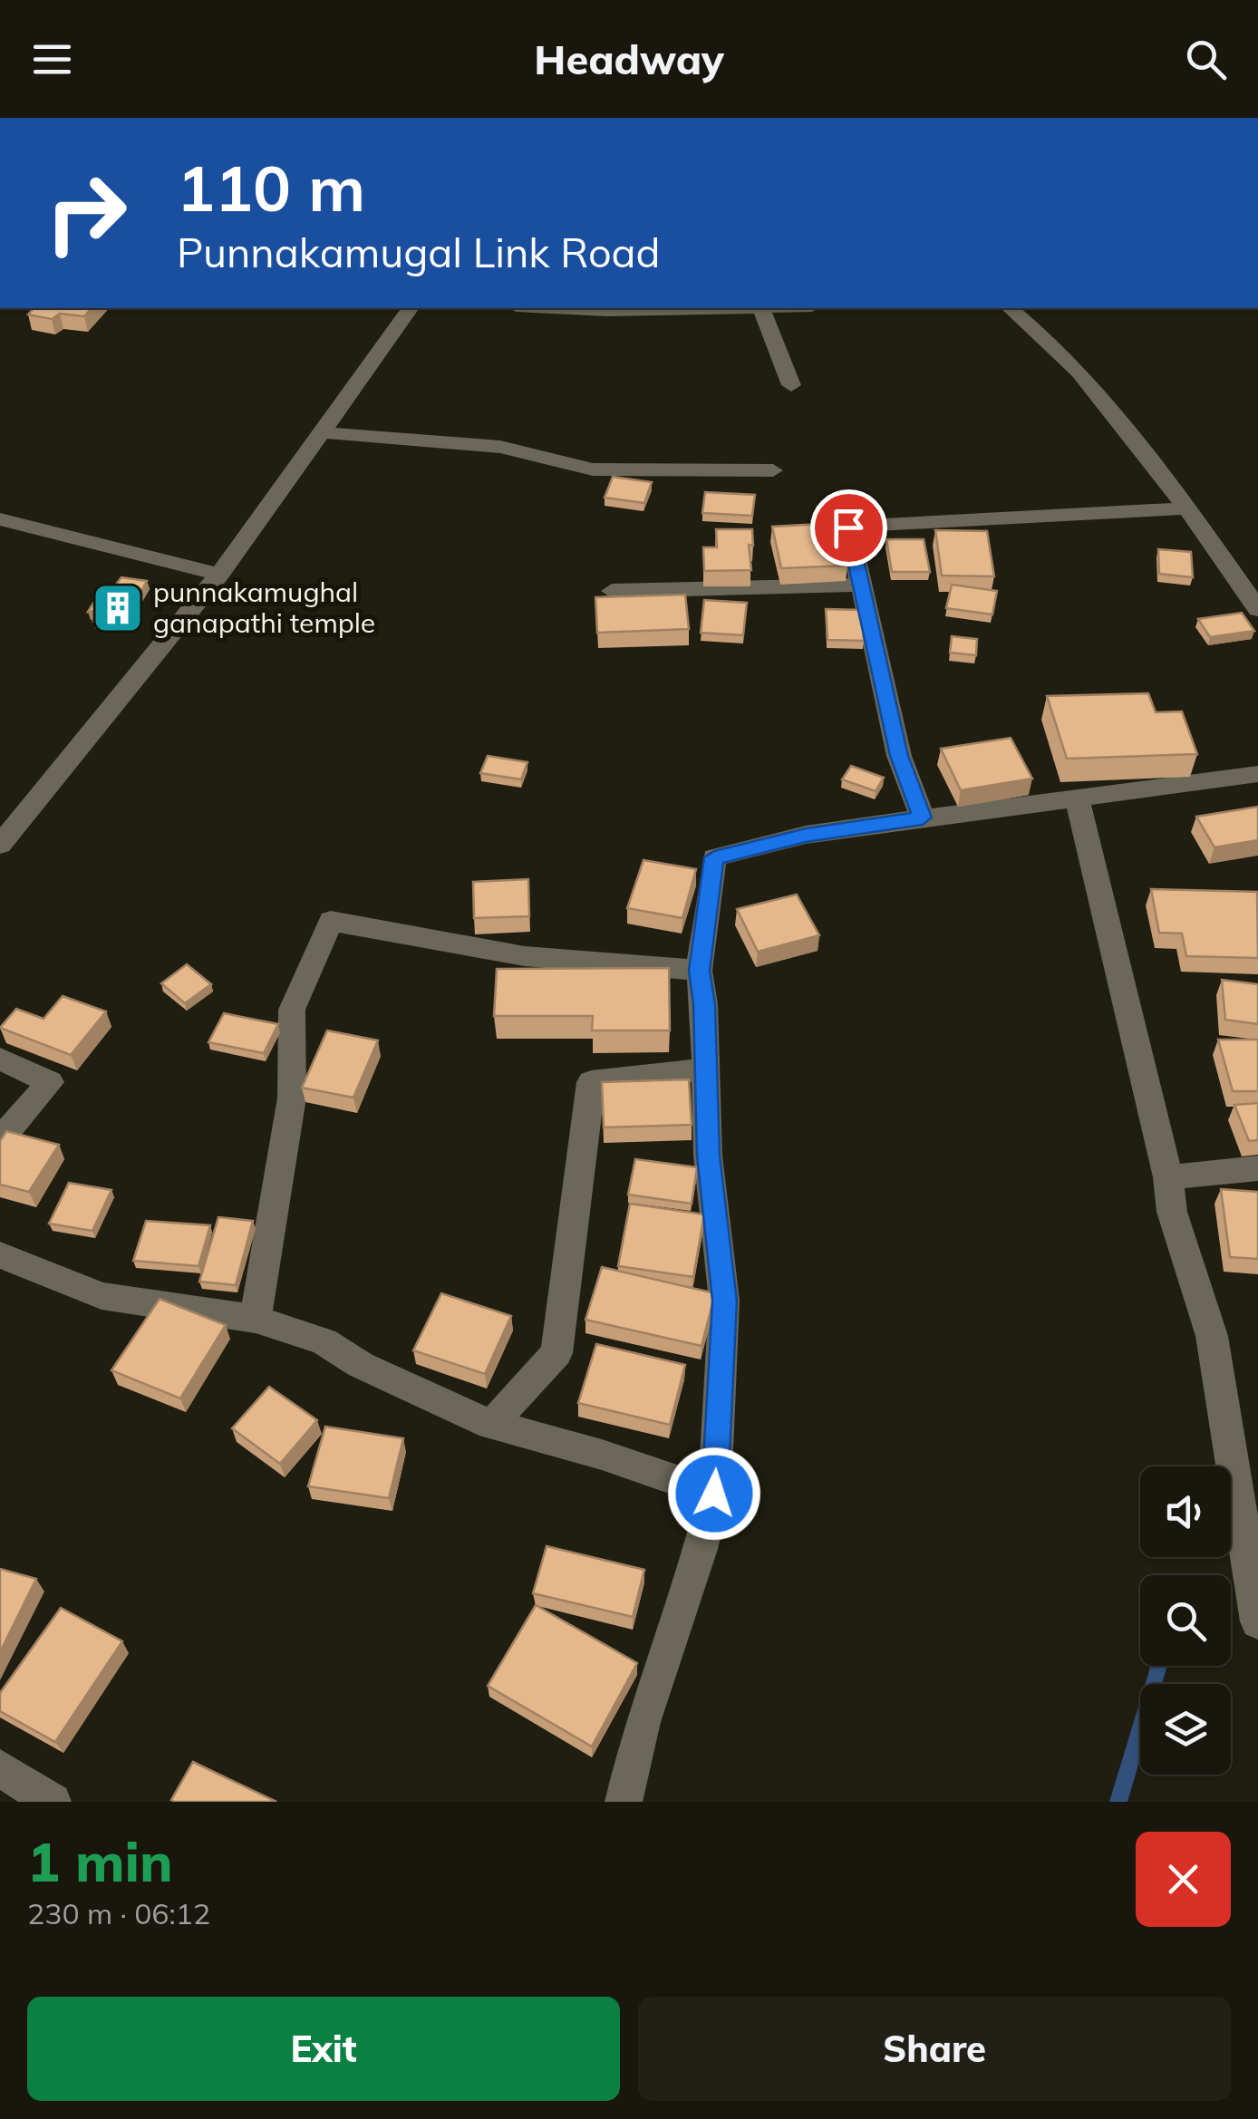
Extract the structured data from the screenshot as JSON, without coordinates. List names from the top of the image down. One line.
{"places":{"building":["punnakamughal ganapathi temple"]},"page":{"header":"Headway","turn":["110 m","Punnakamugal Link Road"],"heading":["1 min","230 m · 06:12"],"buttons":["Exit","Share"]}}
